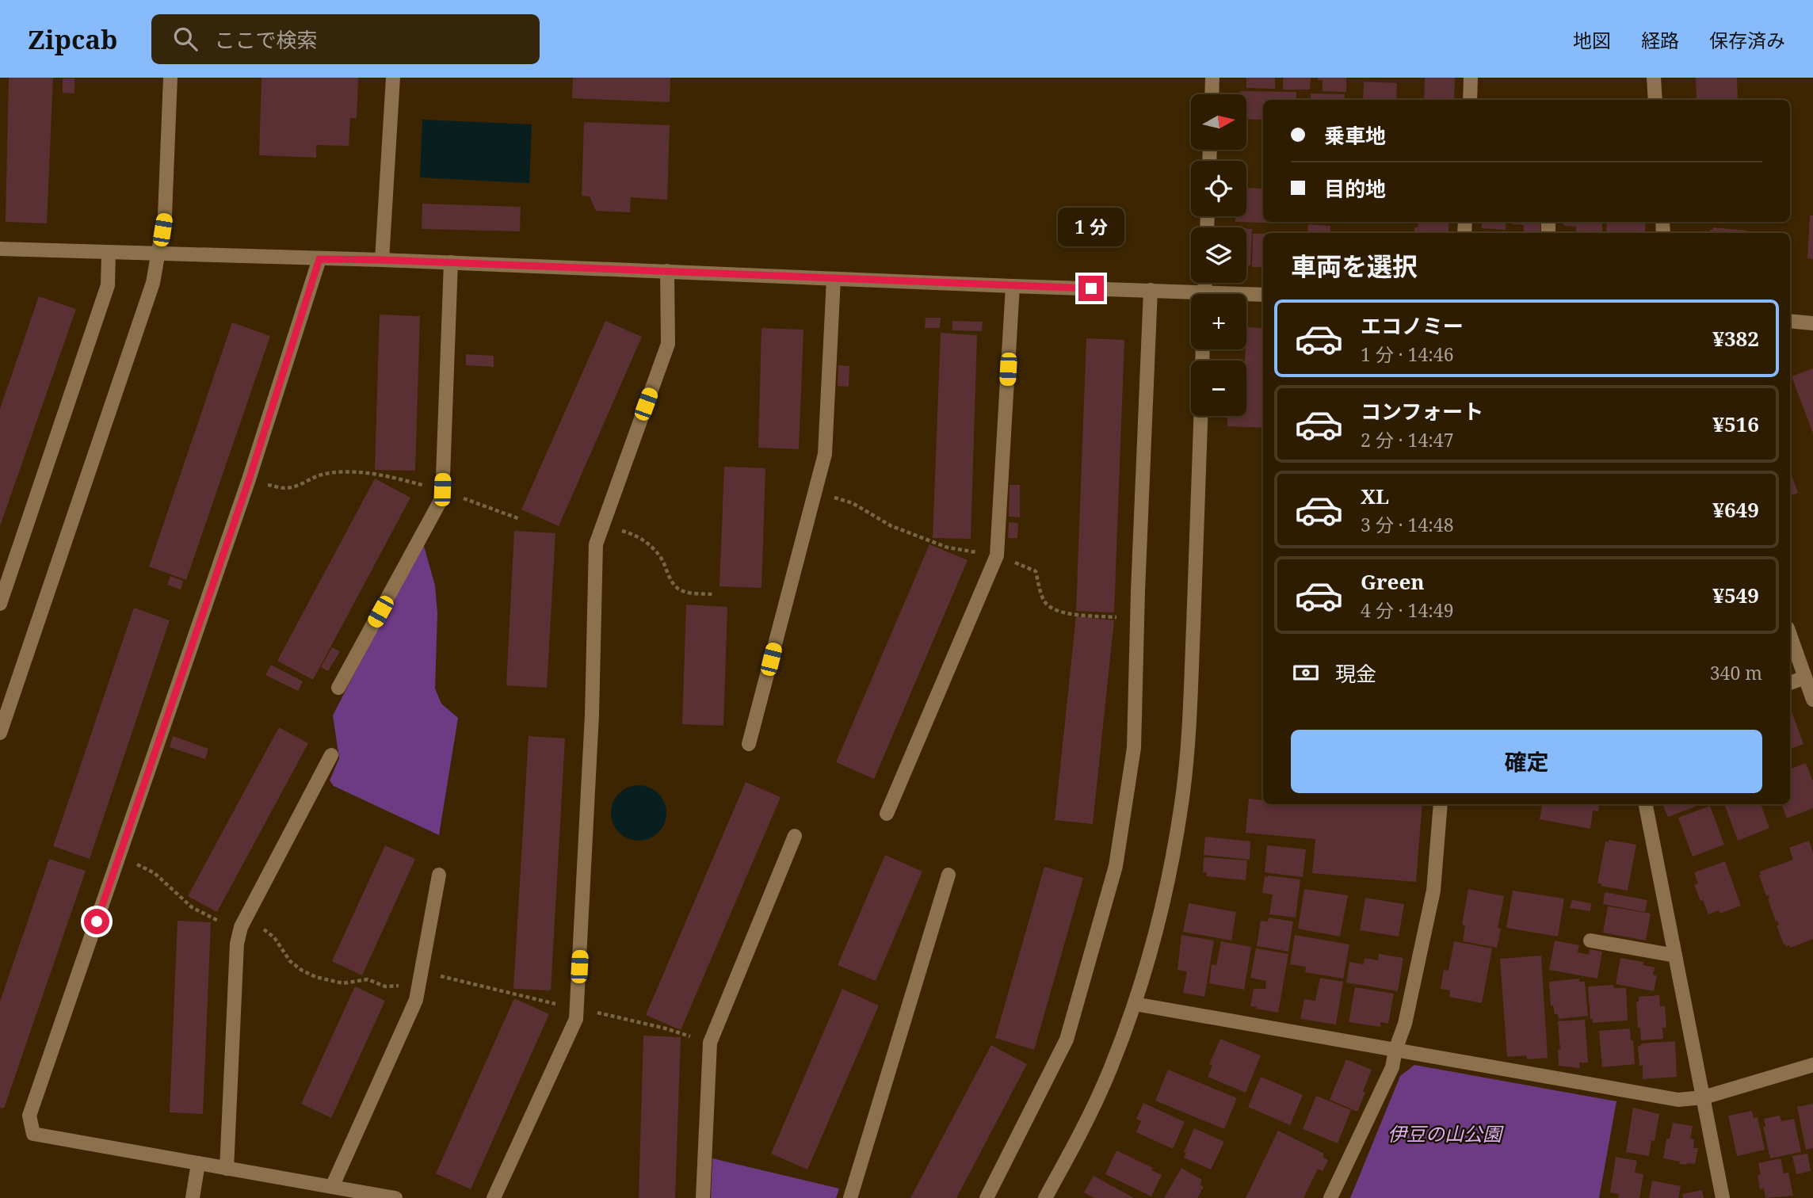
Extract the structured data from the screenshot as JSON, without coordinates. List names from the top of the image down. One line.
{"parks":["伊豆の山公園"],"north":"right","page":{"header":"Zipcab","search":"ここで検索","nav":["地図","経路","保存済み"],"map_buttons":["+","−"],"banner":["乗車地","目的地"],"bubble":"1 分","heading":"車両を選択","list":[{"name":"エコノミー","note":"1 分 · 14:46","value":"¥382"},{"name":"コンフォート","note":"2 分 · 14:47","value":"¥516"},{"name":"XL","note":"3 分 · 14:48","value":"¥649"},{"name":"Green","note":"4 分 · 14:49","value":"¥549"}],"pay":["現金","340 m"],"buttons":"確定"}}
